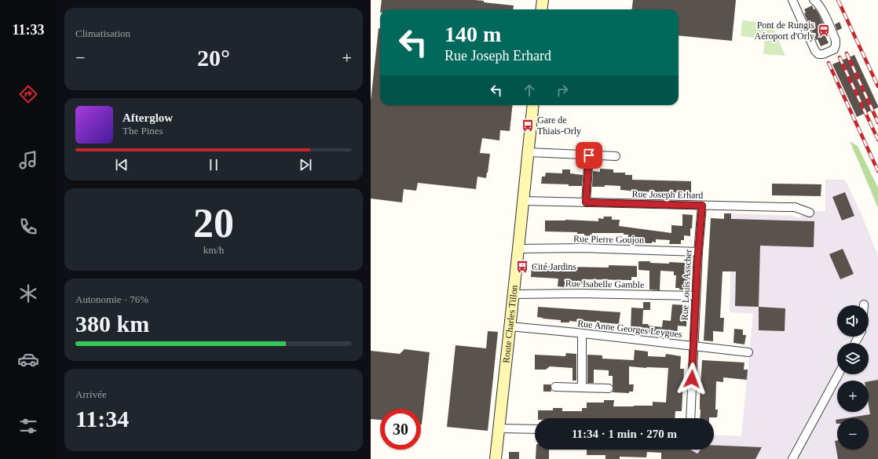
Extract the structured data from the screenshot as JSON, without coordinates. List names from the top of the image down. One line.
{"streets":{"main road":["Route Charles Tillon"],"street":["Rue Joseph Erhard","Rue Pierre Goujon","Rue Isabelle Gamble","Rue Louis Asscher","Rue Anne Georges Leygues"]},"crossings":[["Rue Joseph Erhard","Rue Louis Asscher"],["Rue Joseph Erhard","Route Charles Tillon"],["Rue Pierre Goujon","Rue Louis Asscher"],["Rue Pierre Goujon","Route Charles Tillon"],["Rue Isabelle Gamble","Rue Louis Asscher"],["Rue Isabelle Gamble","Route Charles Tillon"],["Rue Louis Asscher","Rue Anne Georges Leygues"],["Route Charles Tillon","Rue Anne Georges Leygues"]],"places":{"station":["Pont de Rungis Aéroport d'Orly"],"bus stop":["Gare de Thiais-Orly","Cité Jardins"]},"page":{"tabs":"11:33","tile":["Climatisation",["20","km/h"],["Autonomie · 76%","380 km"],["Arrivée","11:34"]],"turn":["140 m","Rue Joseph Erhard"],"heat":["−","20°","+"],"song":["Afterglow","The Pines"],"map_buttons":["+","−"],"limit":"30","trip":"11:34 · 1 min · 270 m"}}
